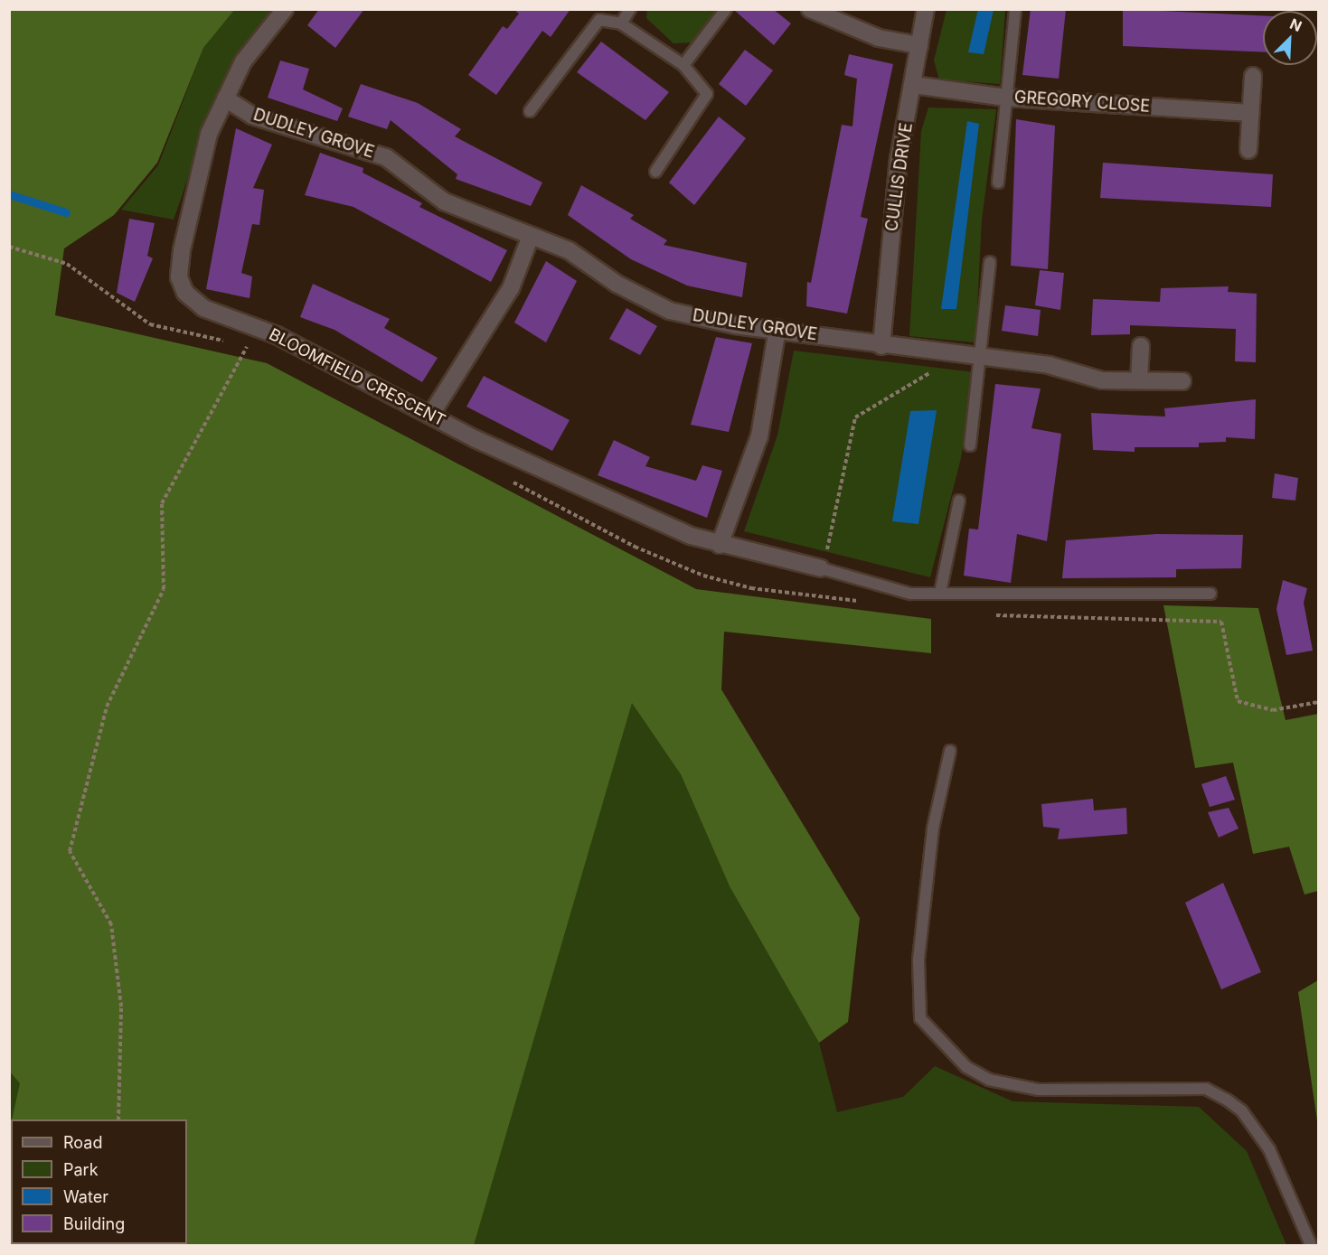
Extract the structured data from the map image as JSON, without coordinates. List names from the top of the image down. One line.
{"streets":{"street":["GREGORY CLOSE","DUDLEY GROVE","CULLIS DRIVE","BLOOMFIELD CRESCENT"]},"crossings":[["GREGORY CLOSE","CULLIS DRIVE"],["DUDLEY GROVE","CULLIS DRIVE"],["DUDLEY GROVE","BLOOMFIELD CRESCENT"]],"legend":["Road","Park","Water","Building"],"north":"top right"}
